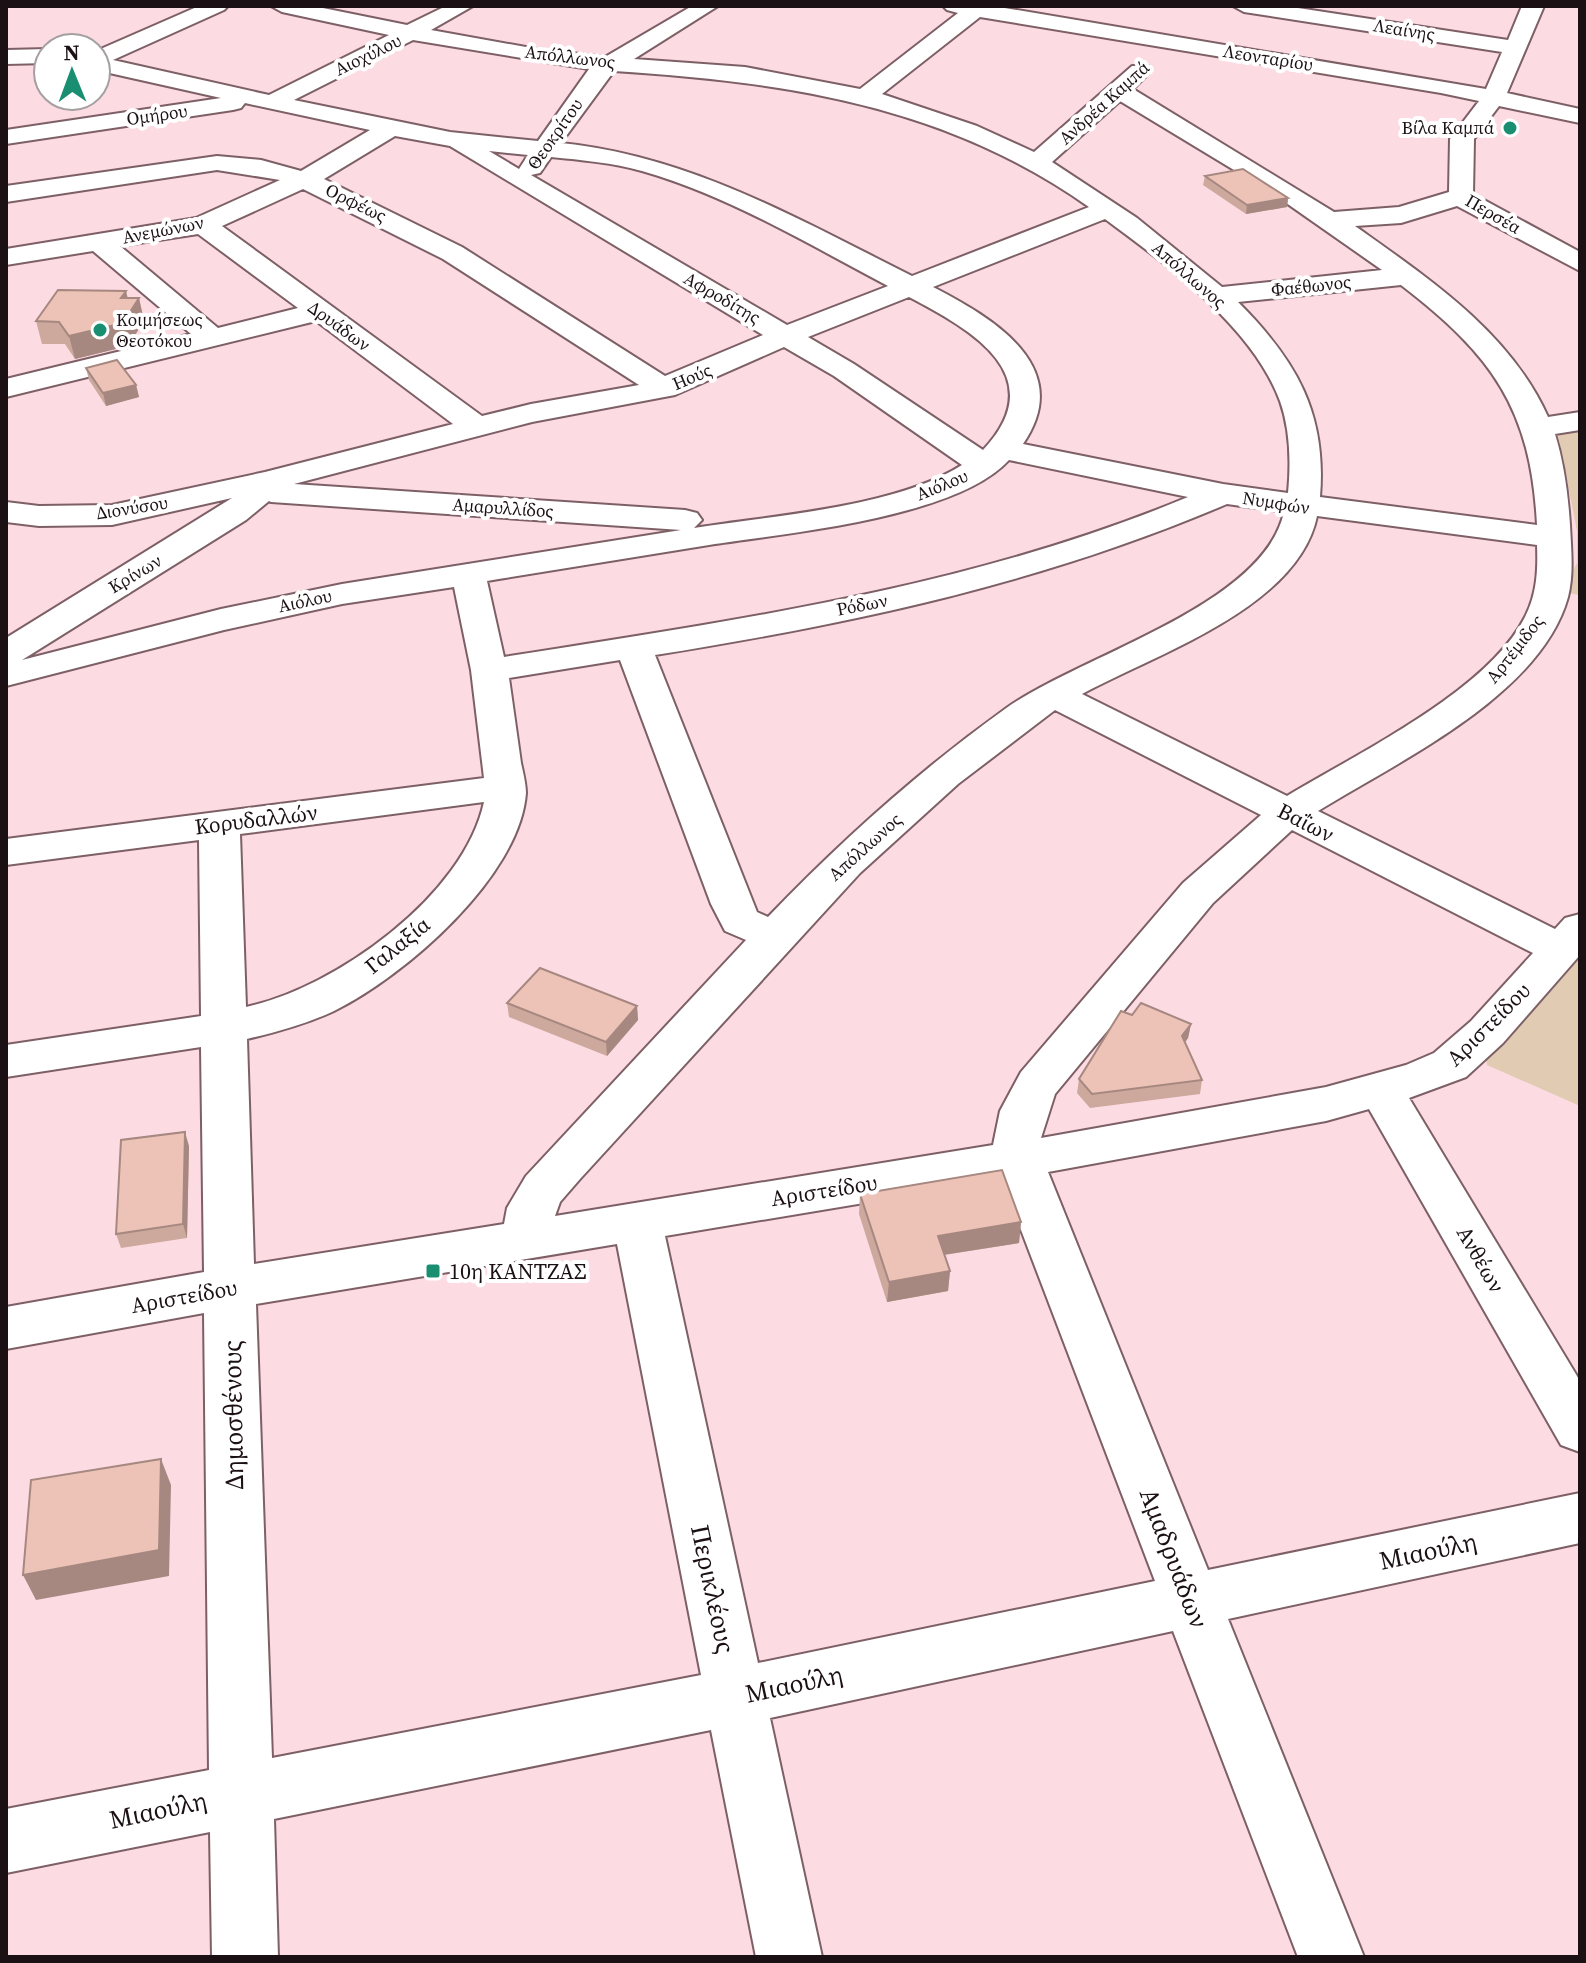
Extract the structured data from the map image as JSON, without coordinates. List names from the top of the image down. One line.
{"streets":{"street":["Λεαίνης","Αιοχύλου","Απόλλωνος","Λεονταρίου","Ανδρέα Καμπά","Ομήρου","Θεοκρίτου","Ορφέως","Περσέα","Ανεμώνων","Φαέθωνος","Αφροδίτης","Δρυάδων","Ηούς","Αιόλου","Νυμφών","Διονύσου","Αμαρυλλίδος","Κρίνων","Ρόδων","Αρτέμιδος","Κορυδαλλών","Βαΐων","Γαλαξία","Αριστείδου","Ανθέων","Δημοσθένους","Μιαούλη","Αμαδρυάδων","Περικλέους"]},"crossings":[["Λεαίνης","Περσέα"],["Αιοχύλου","Απόλλωνος"],["Αιοχύλου","Ομήρου"],["Απόλλωνος","Ανδρέα Καμπά"],["Απόλλωνος","Θεοκρίτου"],["Απόλλωνος","Φαέθωνος"],["Απόλλωνος","Ηούς"],["Απόλλωνος","Νυμφών"],["Απόλλωνος","Βαΐων"],["Απόλλωνος","Αριστείδου"],["Λεονταρίου","Ανδρέα Καμπά"],["Λεονταρίου","Περσέα"],["Ανδρέα Καμπά","Αρτέμιδος"],["Θεοκρίτου","Αφροδίτης"],["Ορφέως","Ανεμώνων"],["Ορφέως","Ηούς"],["Ανεμώνων","Δρυάδων"],["Φαέθωνος","Αρτέμιδος"],["Αφροδίτης","Ηούς"],["Αφροδίτης","Αιόλου"],["Αφροδίτης","Νυμφών"],["Δρυάδων","Ηούς"],["Ηούς","Διονύσου"],["Ηούς","Αμαρυλλίδος"],["Ηούς","Κρίνων"],["Αιόλου","Νυμφών"],["Αιόλου","Αμαρυλλίδος"],["Αιόλου","Γαλαξία"],["Νυμφών","Ρόδων"],["Νυμφών","Αρτέμιδος"],["Διονύσου","Αμαρυλλίδος"],["Διονύσου","Κρίνων"],["Αμαρυλλίδος","Κρίνων"],["Ρόδων","Γαλαξία"],["Αρτέμιδος","Βαΐων"],["Αρτέμιδος","Αριστείδου"],["Αρτέμιδος","Αμαδρυάδων"],["Κορυδαλλών","Γαλαξία"],["Κορυδαλλών","Δημοσθένους"],["Βαΐων","Αριστείδου"],["Γαλαξία","Δημοσθένους"],["Αριστείδου","Ανθέων"],["Αριστείδου","Δημοσθένους"],["Αριστείδου","Αμαδρυάδων"],["Αριστείδου","Περικλέους"],["Δημοσθένους","Μιαούλη"],["Μιαούλη","Αμαδρυάδων"],["Μιαούλη","Περικλέους"]],"places":{"other":["Βίλα Καμπά","Κοιμήσεως Θεοτόκου"],"transit":["10η ΚΑΝΤΖΑΣ"]},"north":"top"}
